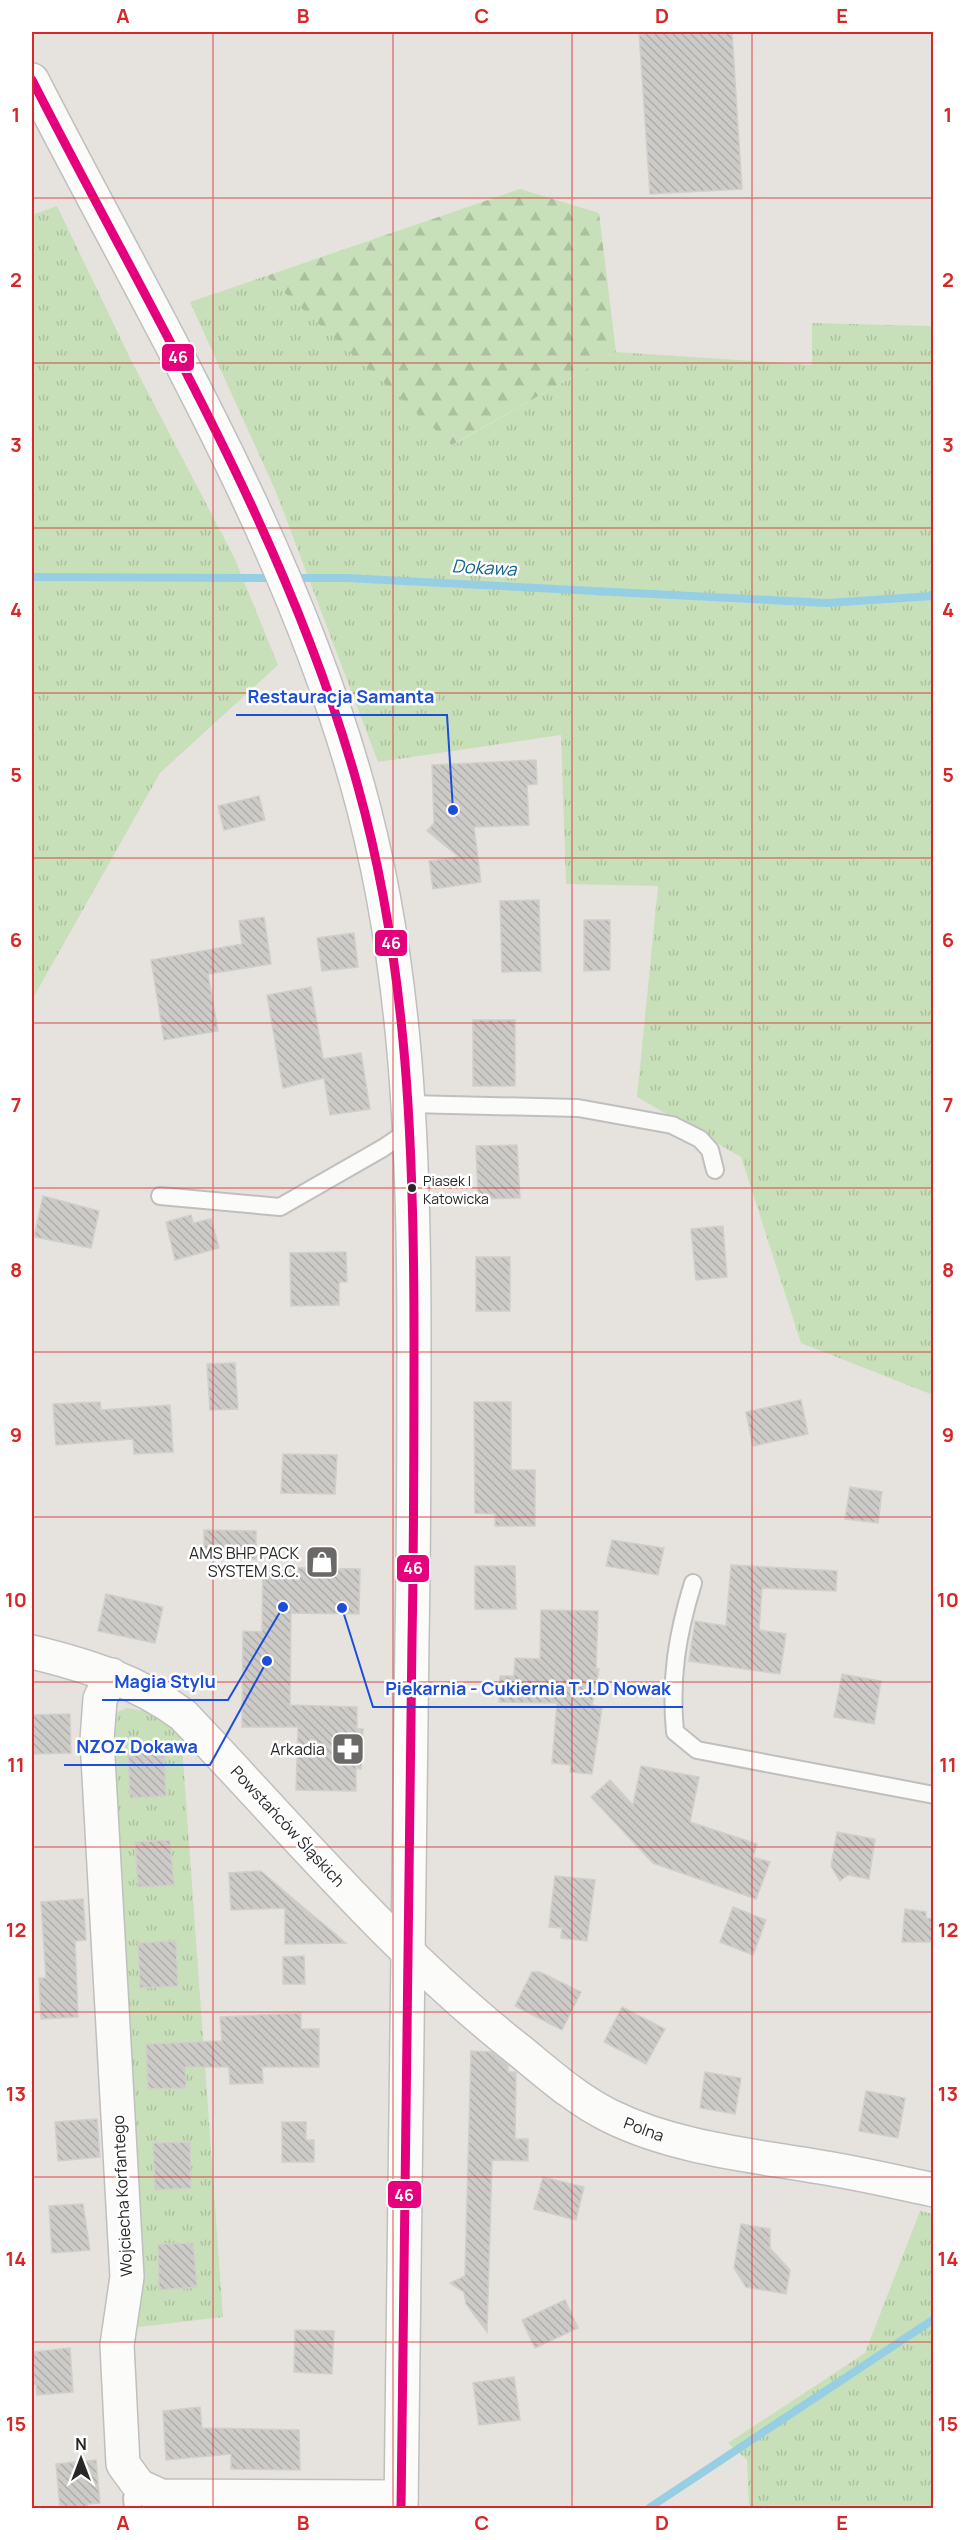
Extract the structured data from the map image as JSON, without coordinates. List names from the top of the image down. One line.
{"streets":{"street":["Powstańców Śląskich","Polna","Wojciecha Korfantego"]},"crossings":[["Powstańców Śląskich","Polna"],["Powstańców Śląskich","Wojciecha Korfantego"]],"water":["Dokawa"],"places":{"other":["Restauracja Samanta","Piasek I Katowicka","Magia Stylu","Piekarnia - Cukiernia T.J.D Nowak","NZOZ Dokawa"],"shop":["AMS BHP PACK SYSTEM S.C."],"pharmacy":["Arkadia"]},"lines":["transit line 46"],"north":"top","grid":{"columns":["A","B","C","D","E"],"rows":["1","2","3","4","5","6","7","8","9","10","11","12","13","14","15"]}}
